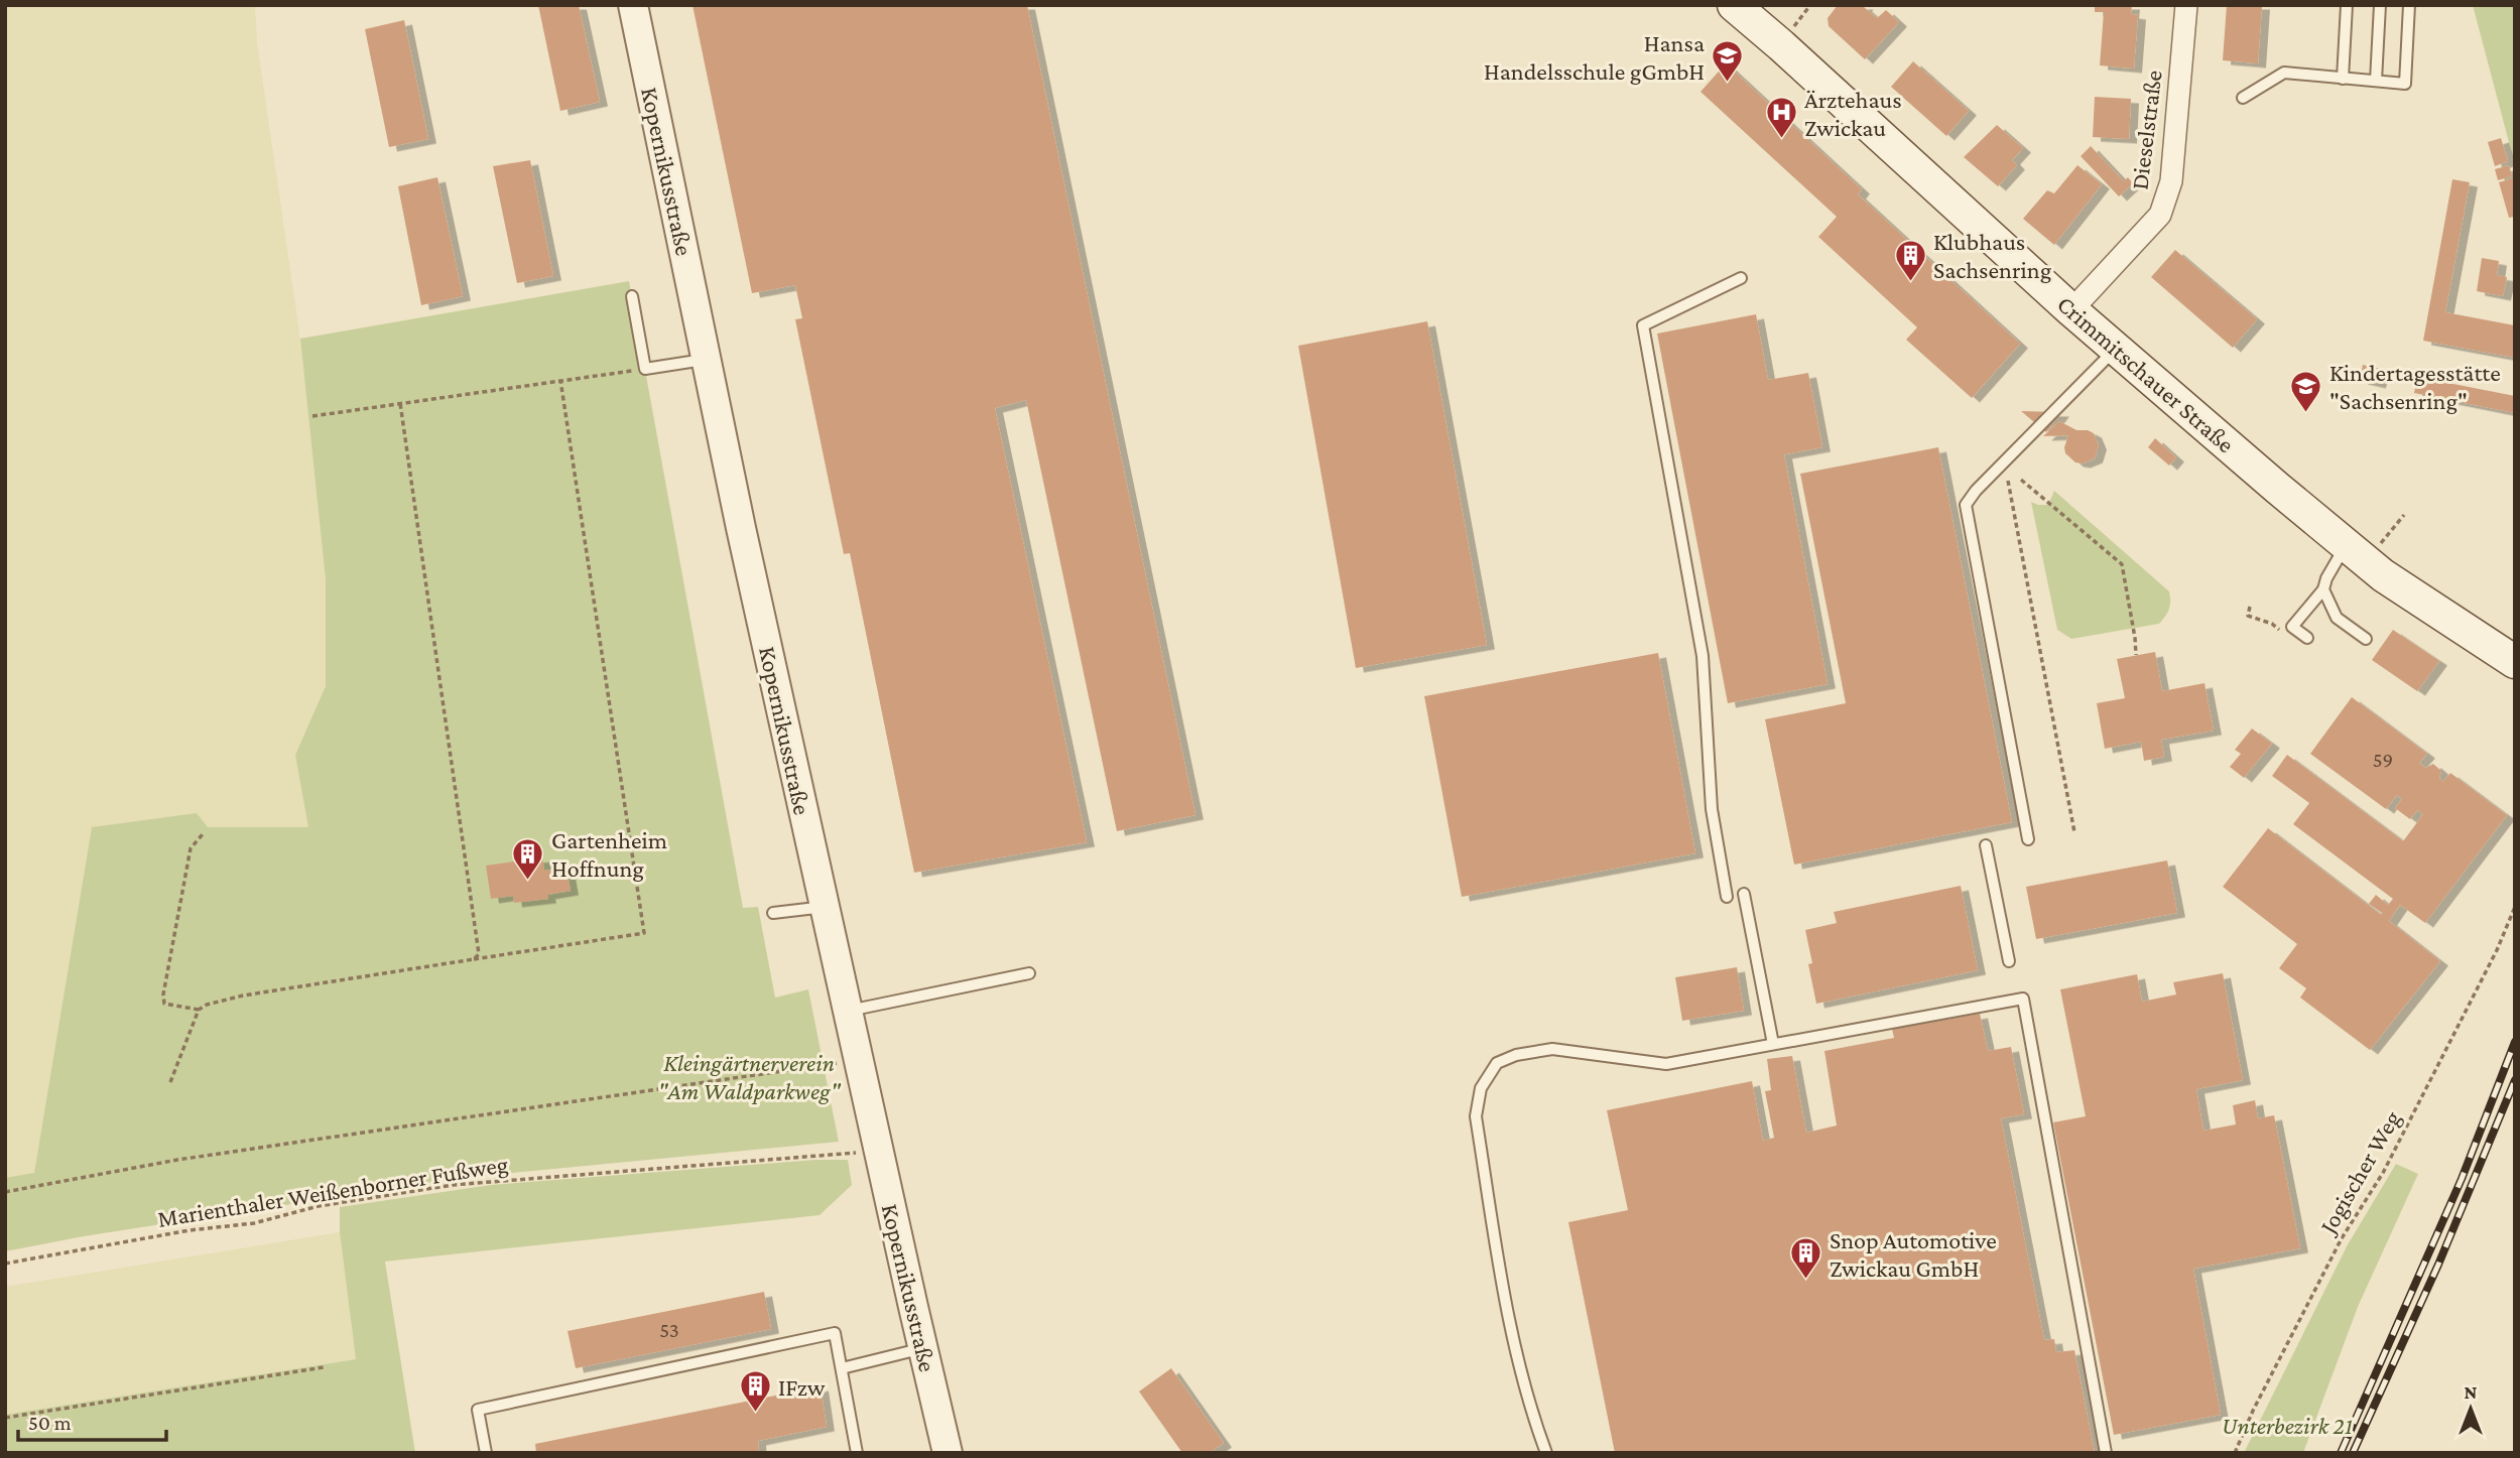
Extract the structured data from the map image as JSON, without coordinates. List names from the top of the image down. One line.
{"streets":{"main road":["Crimmitschauer Straße"],"street":["Dieselstraße","Kopernikusstraße"],"path":["Jogischer Weg","Marienthaler Weißenborner Fußweg"]},"crossings":[["Dieselstraße","Crimmitschauer Straße"],["Kopernikusstraße","Marienthaler Weißenborner Fußweg"]],"parks":["Kleingärtnerverein \"Am Waldparkweg\"","Unterbezirk 21"],"places":{"school or university":["Hansa Handelsschule gGmbH","Kindertagesstätte \"Sachsenring\""],"hospital":["Ärztehaus Zwickau"],"building":["Klubhaus Sachsenring","Gartenheim Hoffnung","Snop Automotive Zwickau GmbH","IFzw"]},"house_numbers":["59","53"],"scale_bar":"50 m","north":"top"}
